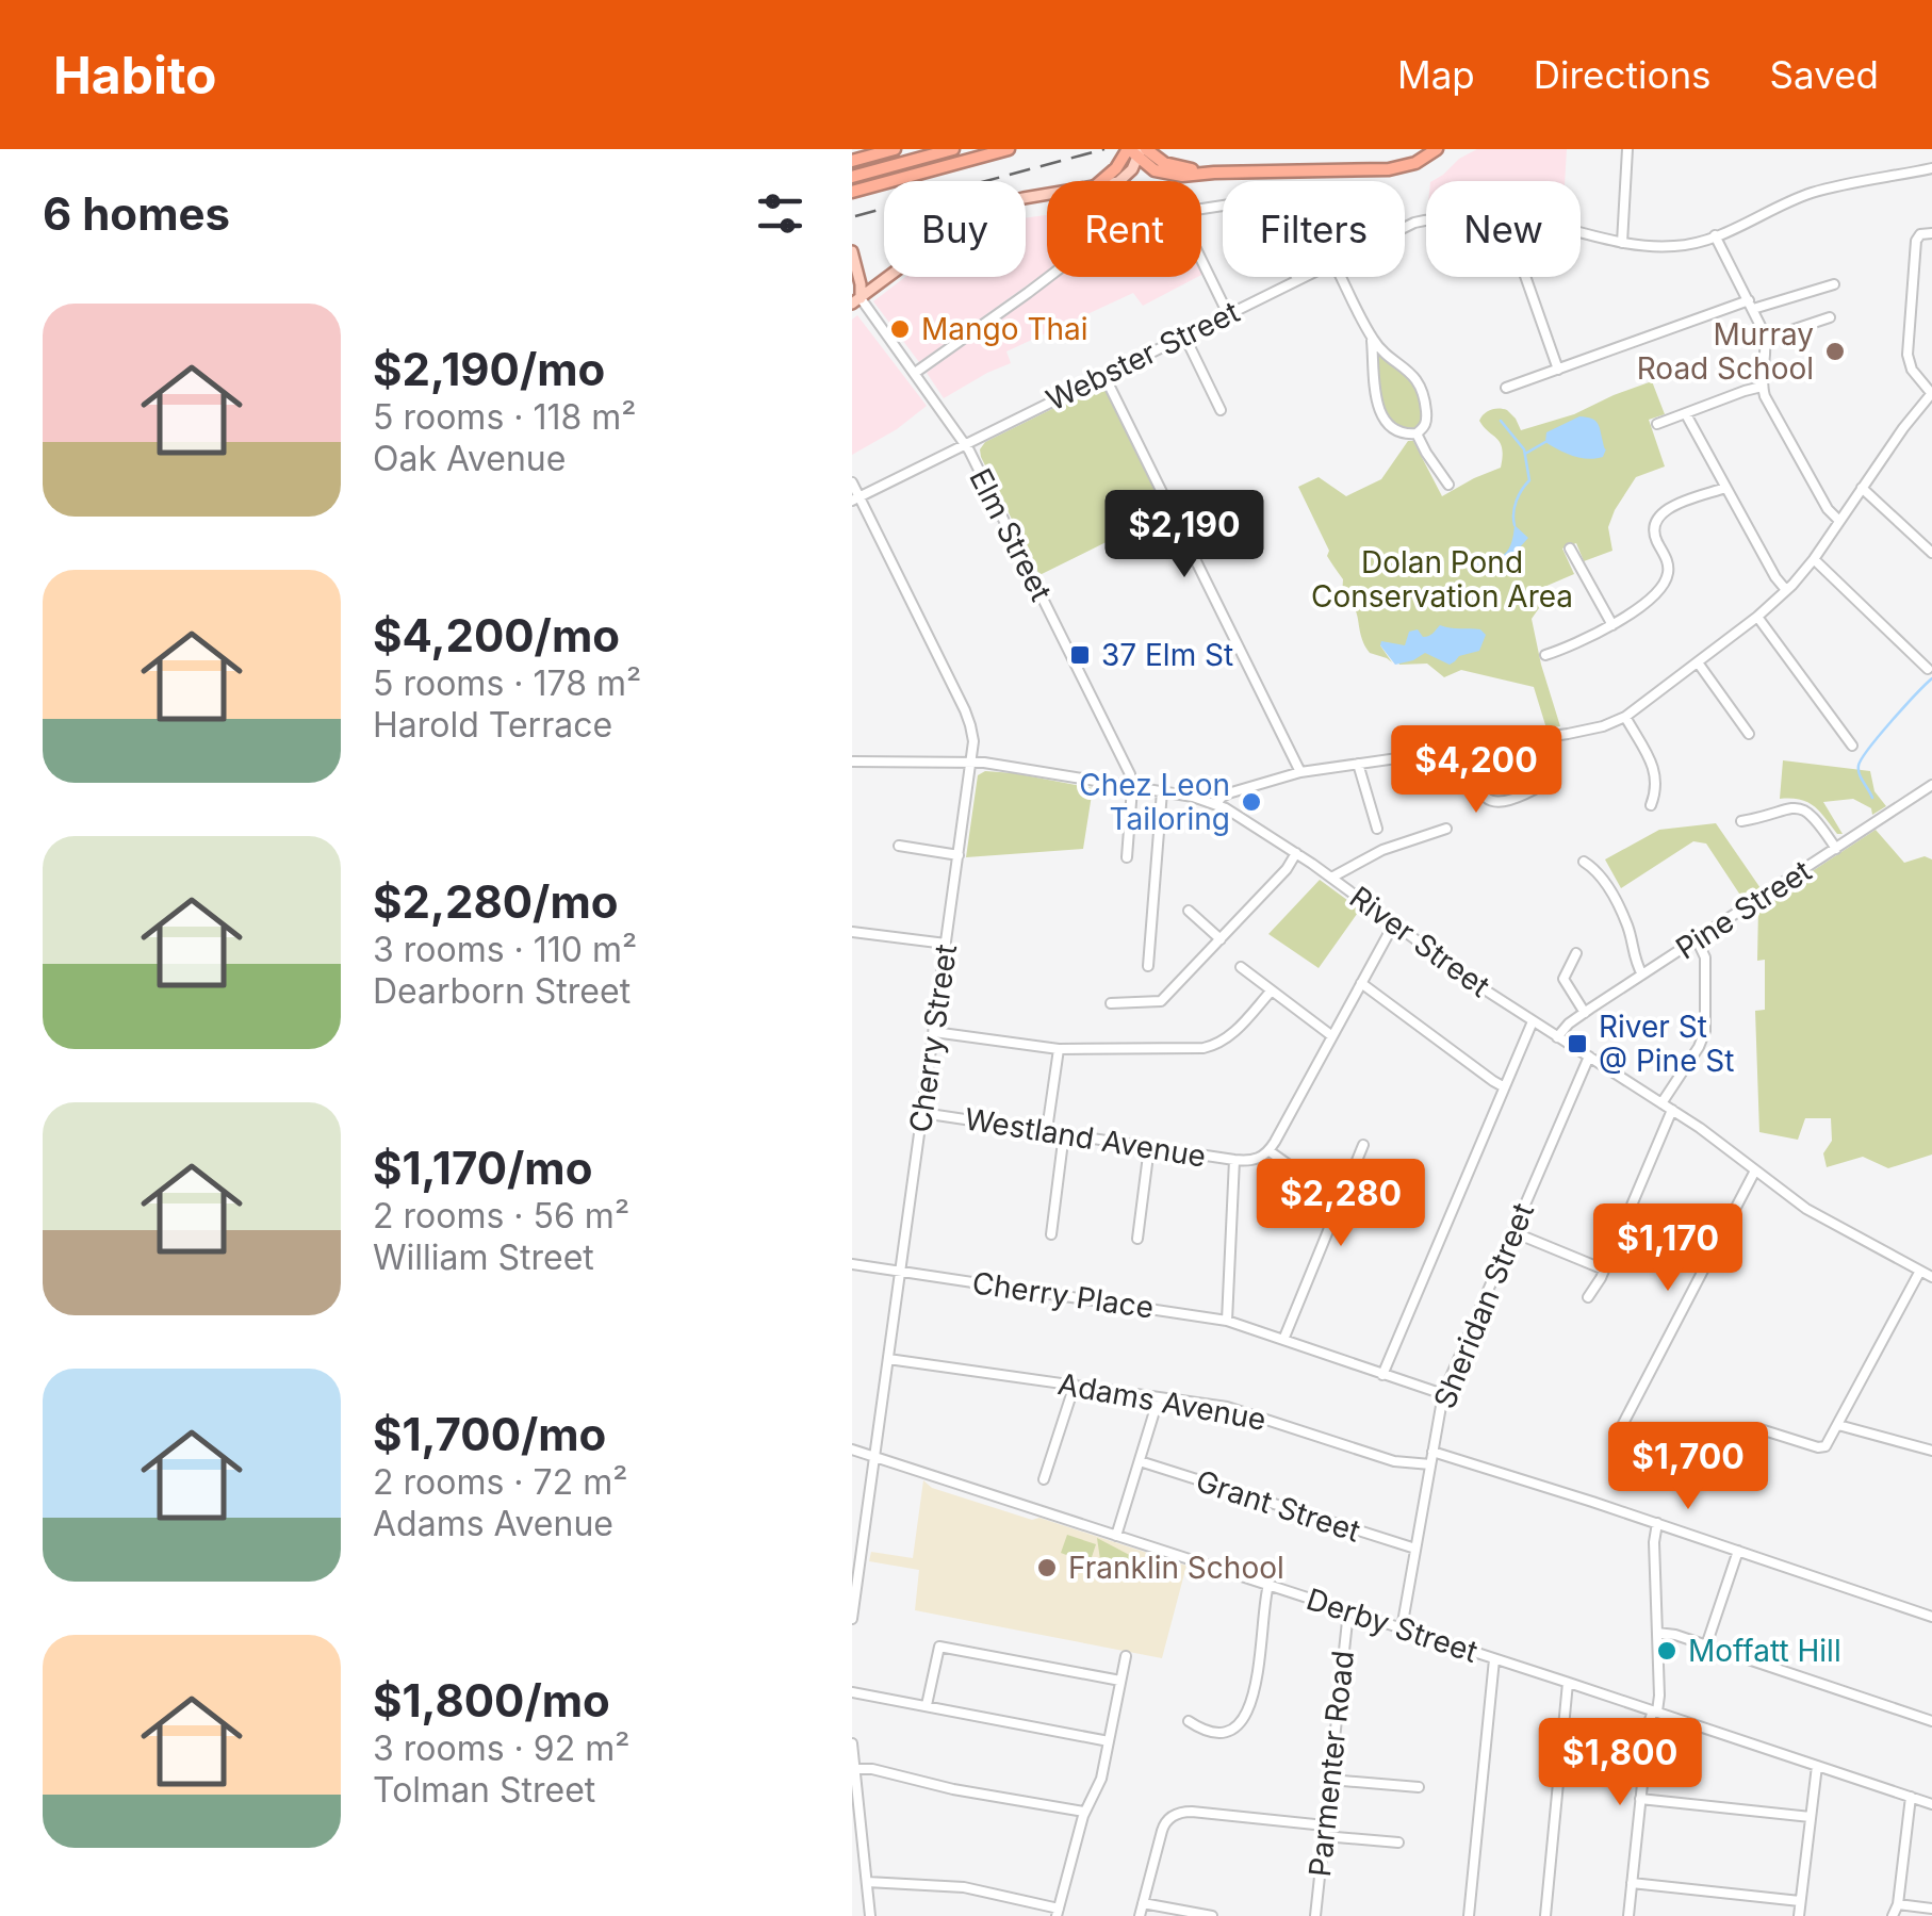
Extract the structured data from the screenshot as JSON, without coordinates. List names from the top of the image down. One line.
{"streets":{"street":["Webster Street","Elm Street","Pine Street","River Street","Cherry Street","Westland Avenue","Cherry Place","Sheridan Street","Adams Avenue","Grant Street","Derby Street","Parmenter Road"]},"crossings":[["Webster Street","Elm Street"],["Webster Street","Cherry Street"],["Elm Street","River Street"],["Pine Street","River Street"],["River Street","Cherry Street"],["River Street","Sheridan Street"],["Cherry Street","Westland Avenue"],["Cherry Street","Cherry Place"],["Cherry Street","Adams Avenue"],["Cherry Street","Derby Street"],["Cherry Place","Sheridan Street"],["Sheridan Street","Adams Avenue"],["Sheridan Street","Grant Street"],["Sheridan Street","Derby Street"],["Derby Street","Parmenter Road"]],"parks":["Dolan Pond Conservation Area"],"places":{"other":["Mango Thai","Murray Road School","Chez Leon Tailoring","Franklin School","Moffatt Hill"],"transit":["37 Elm St","River St @ Pine St"]},"page":{"header":"Habito","nav":["Map","Directions","Saved"],"heading":"6 homes","chip":["Buy","Rent","Filters","New"],"list":[{"name":"$2,190/mo","note":"5 rooms · 118 m² · Oak Avenue"},{"name":"$4,200/mo","note":"5 rooms · 178 m² · Harold Terrace"},{"name":"$2,280/mo","note":"3 rooms · 110 m² · Dearborn Street"},{"name":"$1,170/mo","note":"2 rooms · 56 m² · William Street"},{"name":"$1,700/mo","note":"2 rooms · 72 m² · Adams Avenue"},{"name":"$1,800/mo","note":"3 rooms · 92 m² · Tolman Street"}],"price":["$2,190","$4,200","$2,280","$1,170","$1,700","$1,800"]}}
